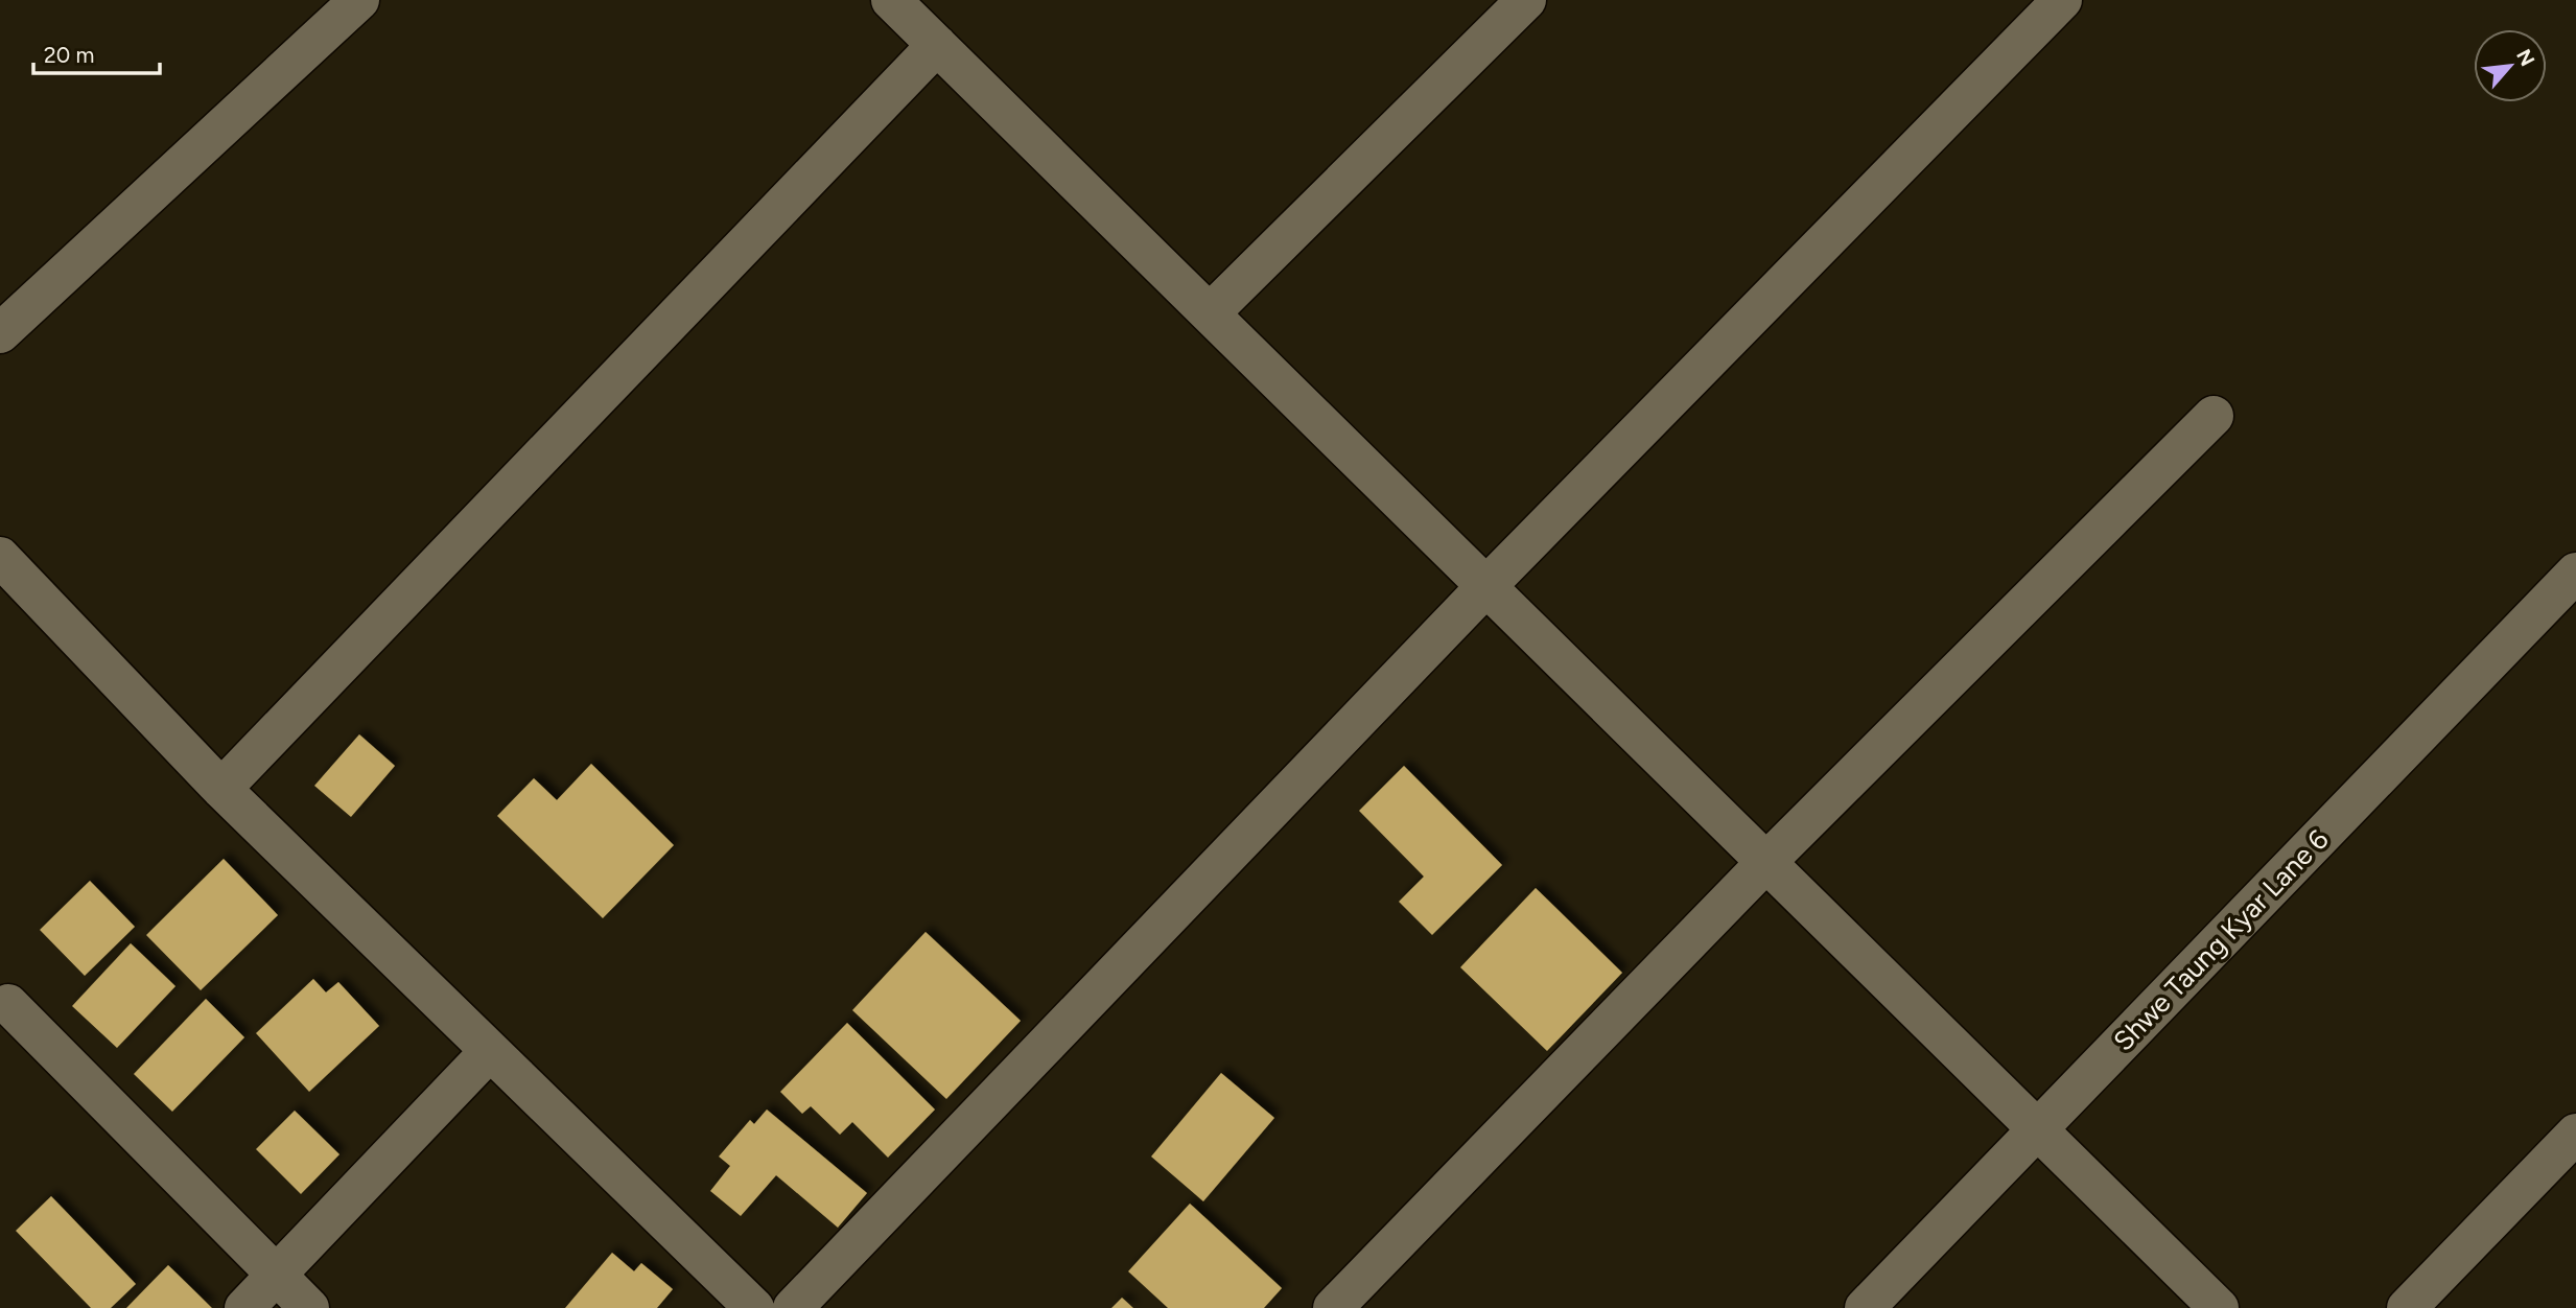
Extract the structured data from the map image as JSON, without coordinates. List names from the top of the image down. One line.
{"streets":{"street":["Shwe Taung Kyar Lane 6"]},"scale_bar":"20 m","north":"top right"}
